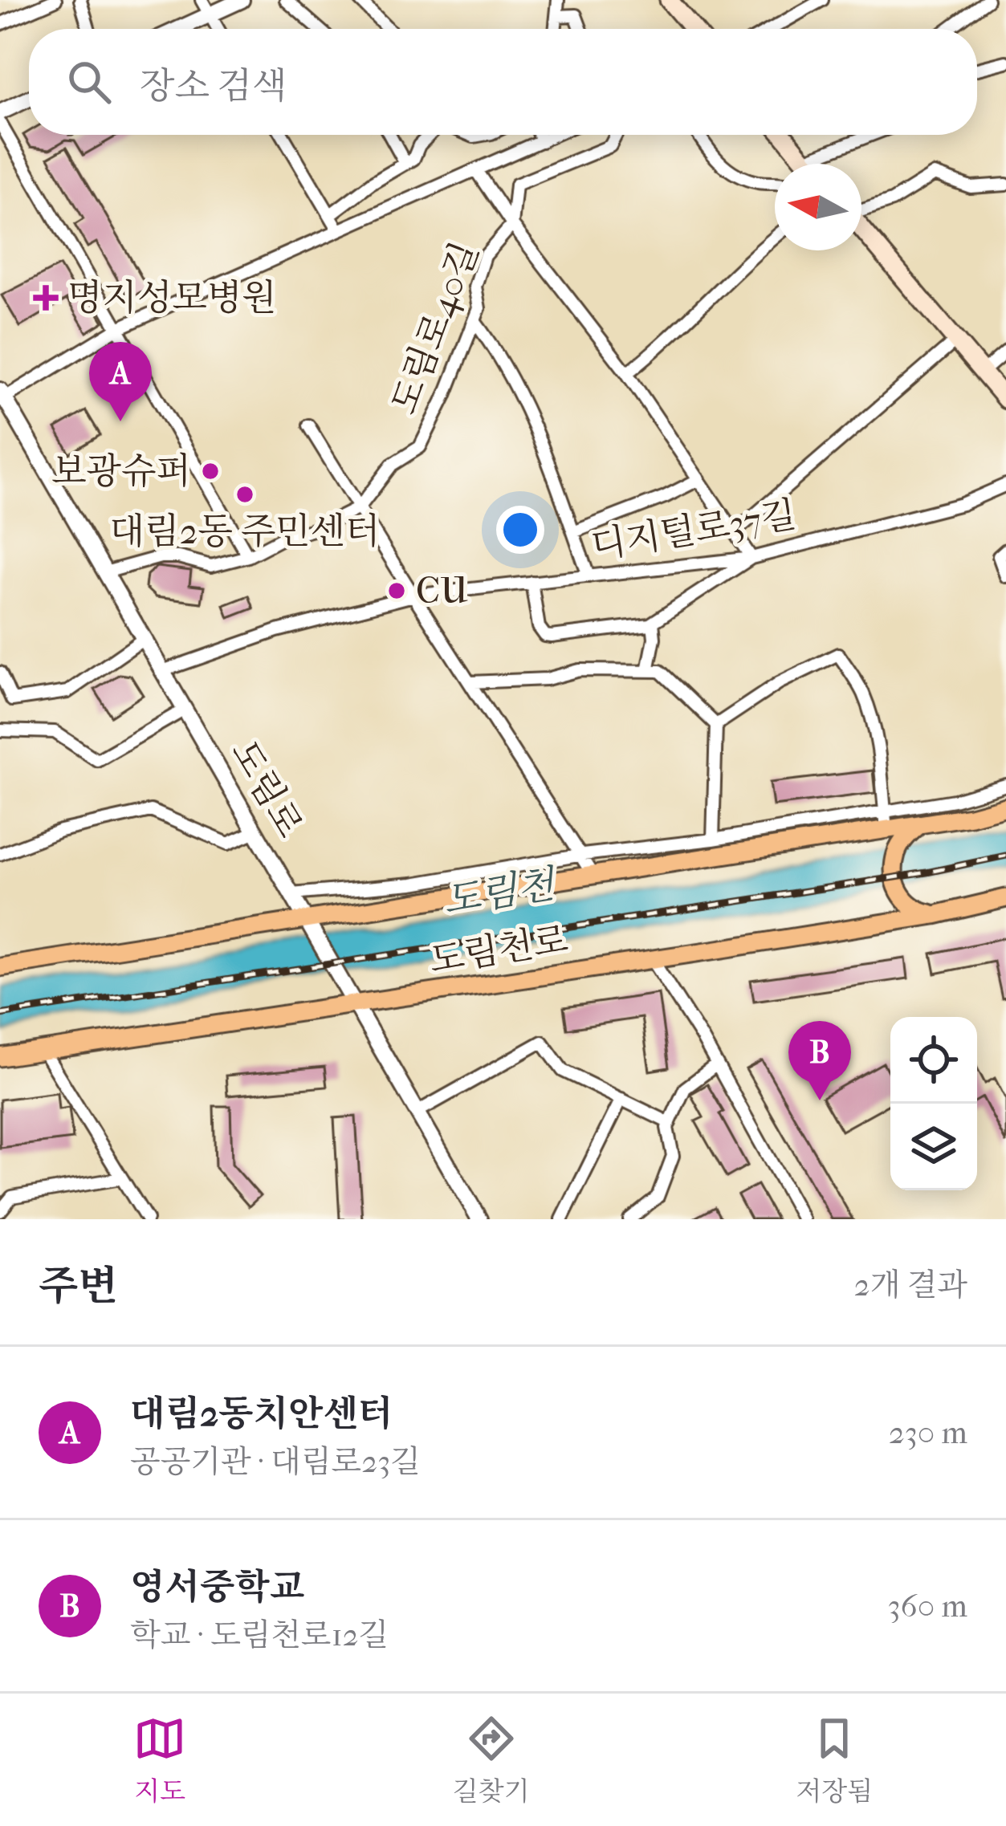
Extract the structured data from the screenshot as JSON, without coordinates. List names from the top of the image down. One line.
{"streets":{"main road":["도림천로"],"street":["도림로40길","디지털로37길","도림로"]},"crossings":[["도림로40길","도림로"],["디지털로37길","도림로"],["도림로","도림천로"]],"water":["도림천"],"places":{"health":["명지성모병원"],"other":["보광슈퍼","대림2동 주민센터","CU"]},"north":"left","page":{"search":"장소 검색","pins":["A","B"],"heading":["주변","2개 결과"],"list":[{"mark":"A","name":"대림2동치안센터","note":"공공기관 · 대림로23길","value":"230 m"},{"mark":"B","name":"영서중학교","note":"학교 · 도림천로12길","value":"360 m"}],"nav":["지도","길찾기","저장됨"]}}
